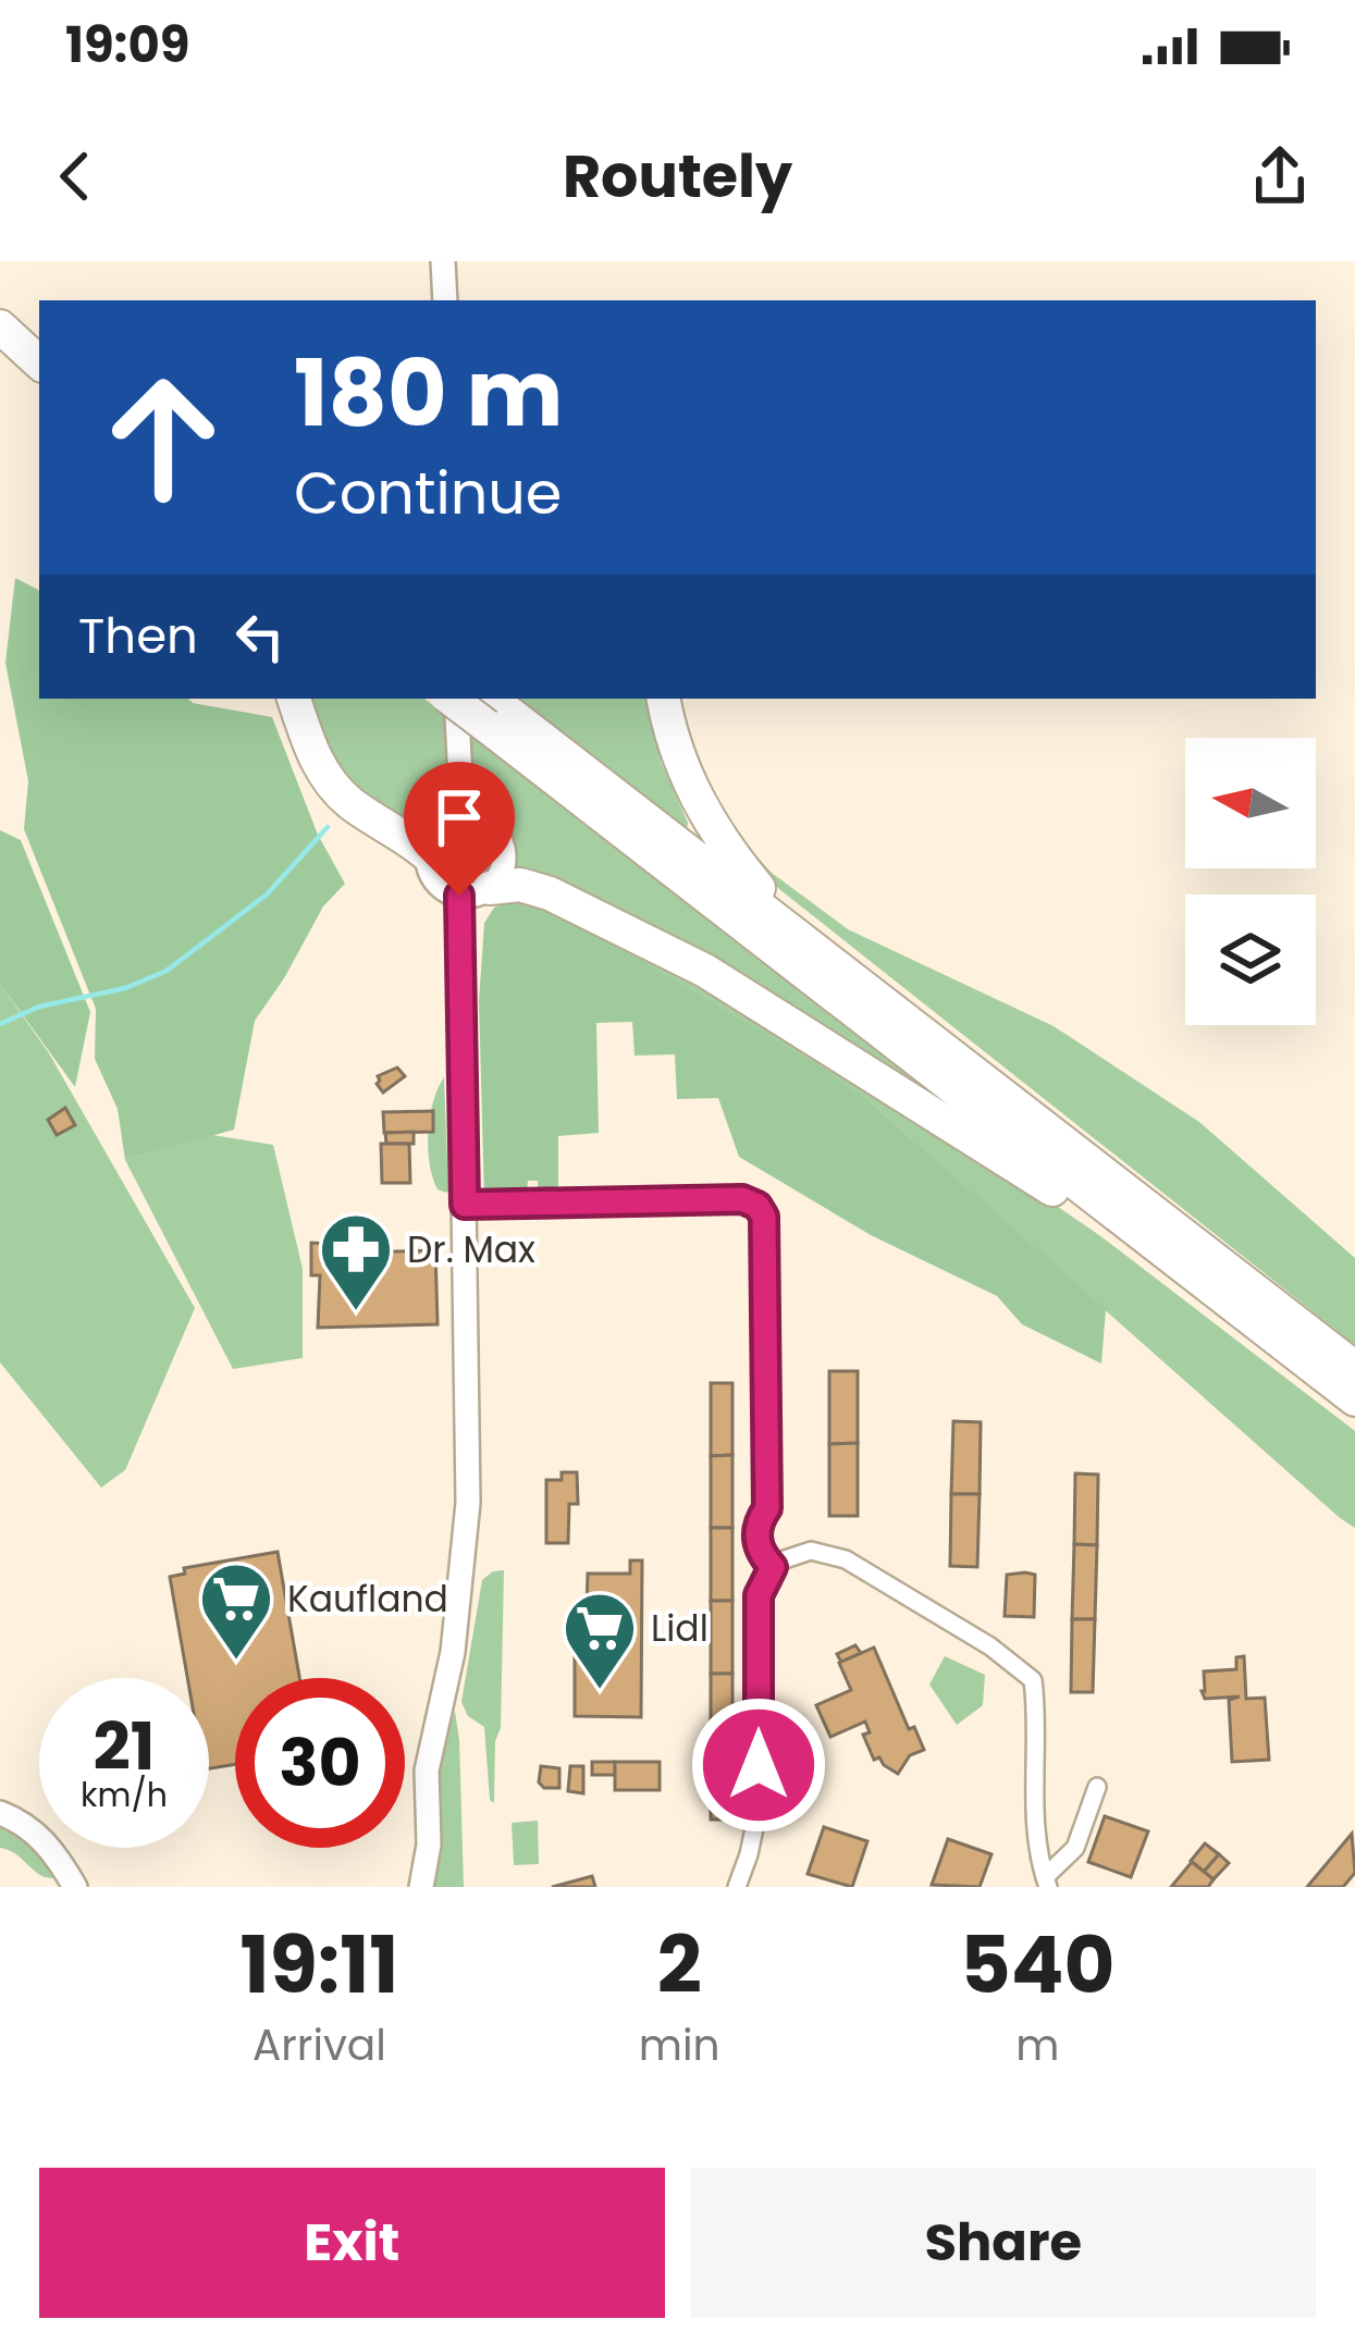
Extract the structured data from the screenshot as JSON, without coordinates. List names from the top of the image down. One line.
{"places":{"pharmacy":["Dr. Max"],"supermarket":["Kaufland","Lidl"]},"north":"left","page":{"status":"19:09","header":"Routely","turn":["180 m","Continue"],"then":"Then","speed":"21 km/h","limit":"30","eta":["19:11","Arrival","2","min","540","m"],"buttons":["Exit","Share"]}}
